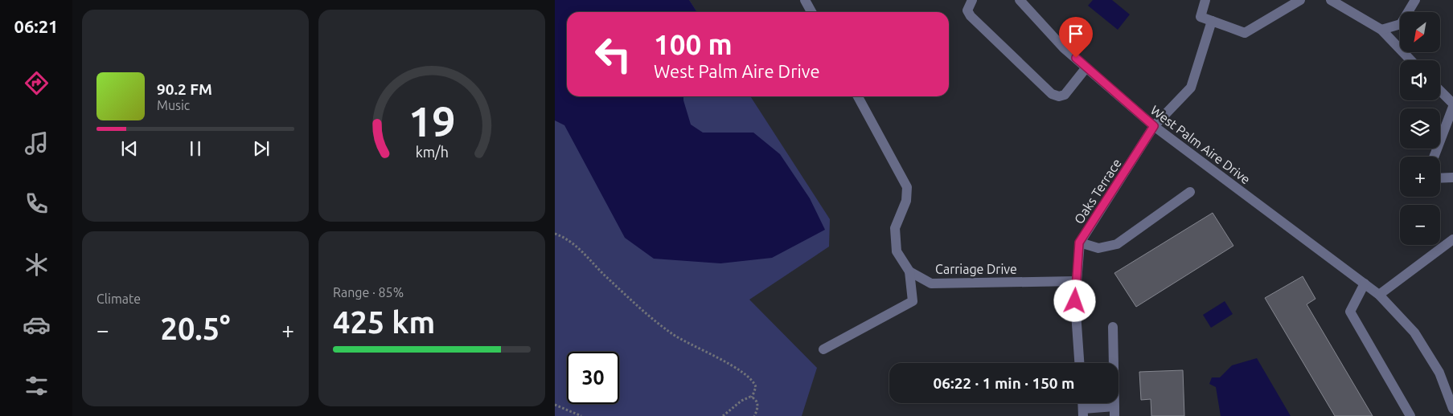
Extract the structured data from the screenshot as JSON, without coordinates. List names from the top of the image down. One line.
{"streets":{"street":["West Palm Aire Drive","Oaks Terrace","Carriage Drive"]},"crossings":[["West Palm Aire Drive","Oaks Terrace"],["Oaks Terrace","Carriage Drive"]],"north":"bottom left","page":{"tabs":"06:21","map_buttons":["+","−"],"turn":["100 m","West Palm Aire Drive"],"song":["90.2 FM","Music"],"tile":["Climate",["Range · 85%","425 km"]],"heat":["−","20.5°","+"],"limit":"30","trip":"06:22 · 1 min · 150 m","gauge":["19","km/h"]}}
